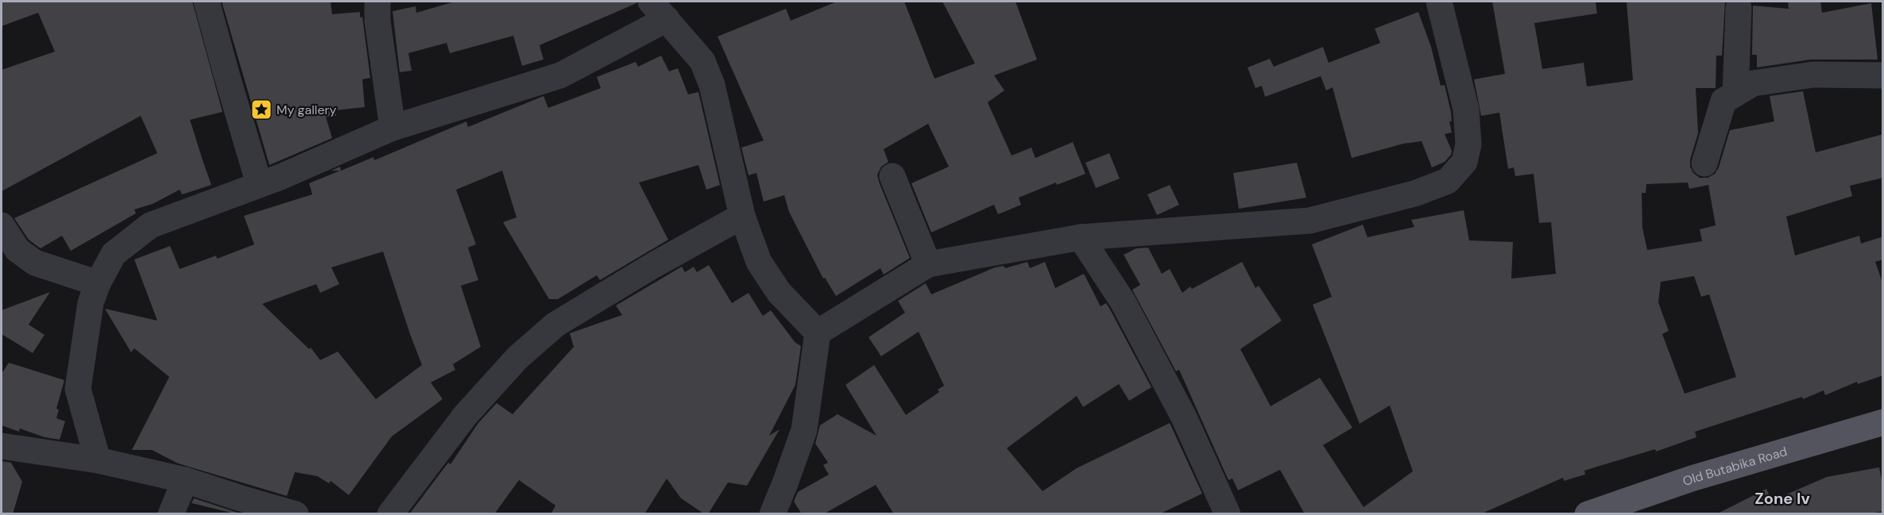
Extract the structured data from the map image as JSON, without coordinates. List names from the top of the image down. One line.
{"streets":{"main road":["Old Butabika Road"]},"districts":["Zone Iv"],"places":{"place":["My gallery"]}}
